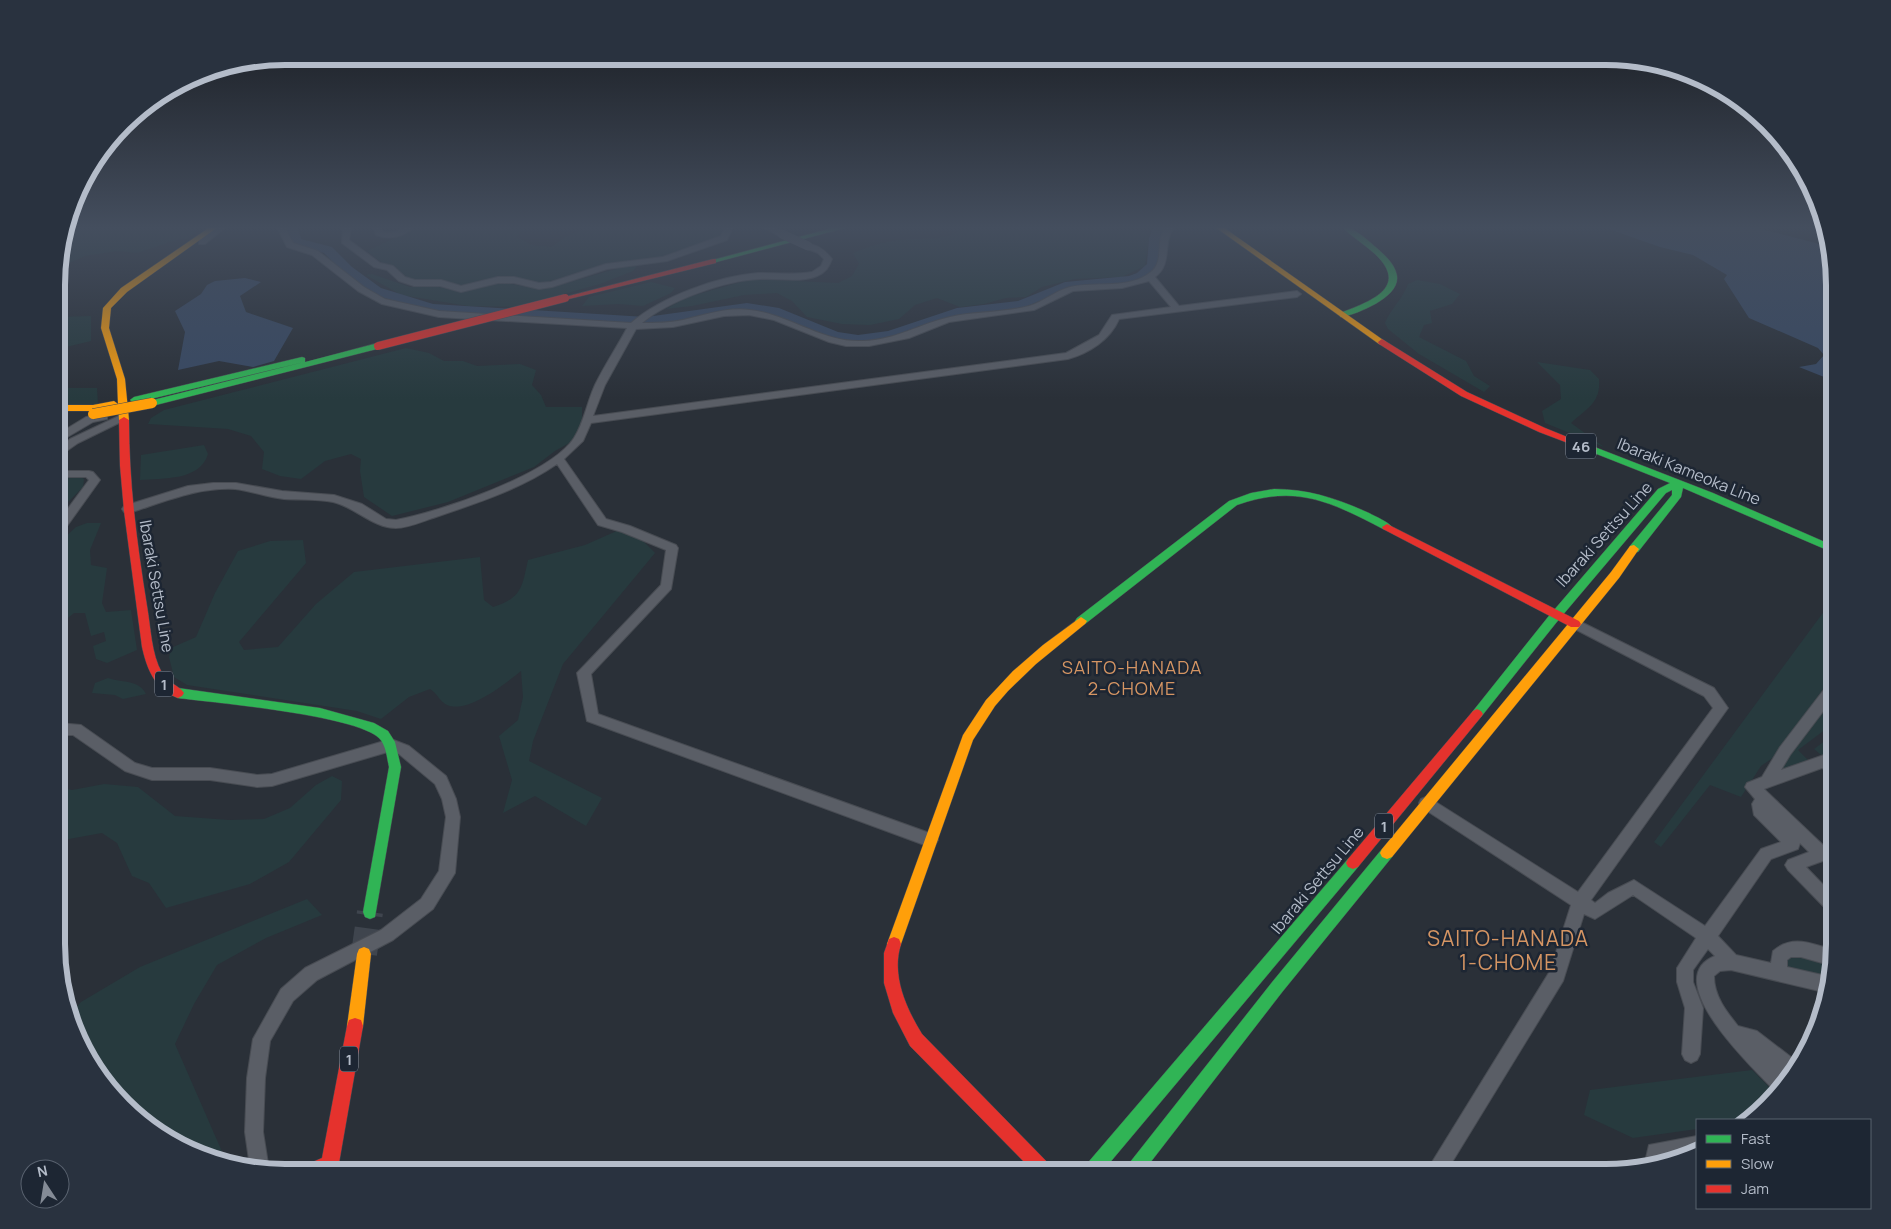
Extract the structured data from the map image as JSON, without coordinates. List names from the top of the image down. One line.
{"streets":{"main road":["46","Ibaraki Kameoka Line","Ibaraki Settsu Line","1"]},"crossings":[["Ibaraki Kameoka Line","Ibaraki Settsu Line"]],"districts":["SAITO-HANADA 2-CHOME","SAITO-HANADA 1-CHOME"],"legend":["Fast","Slow","Jam"],"north":"top"}
